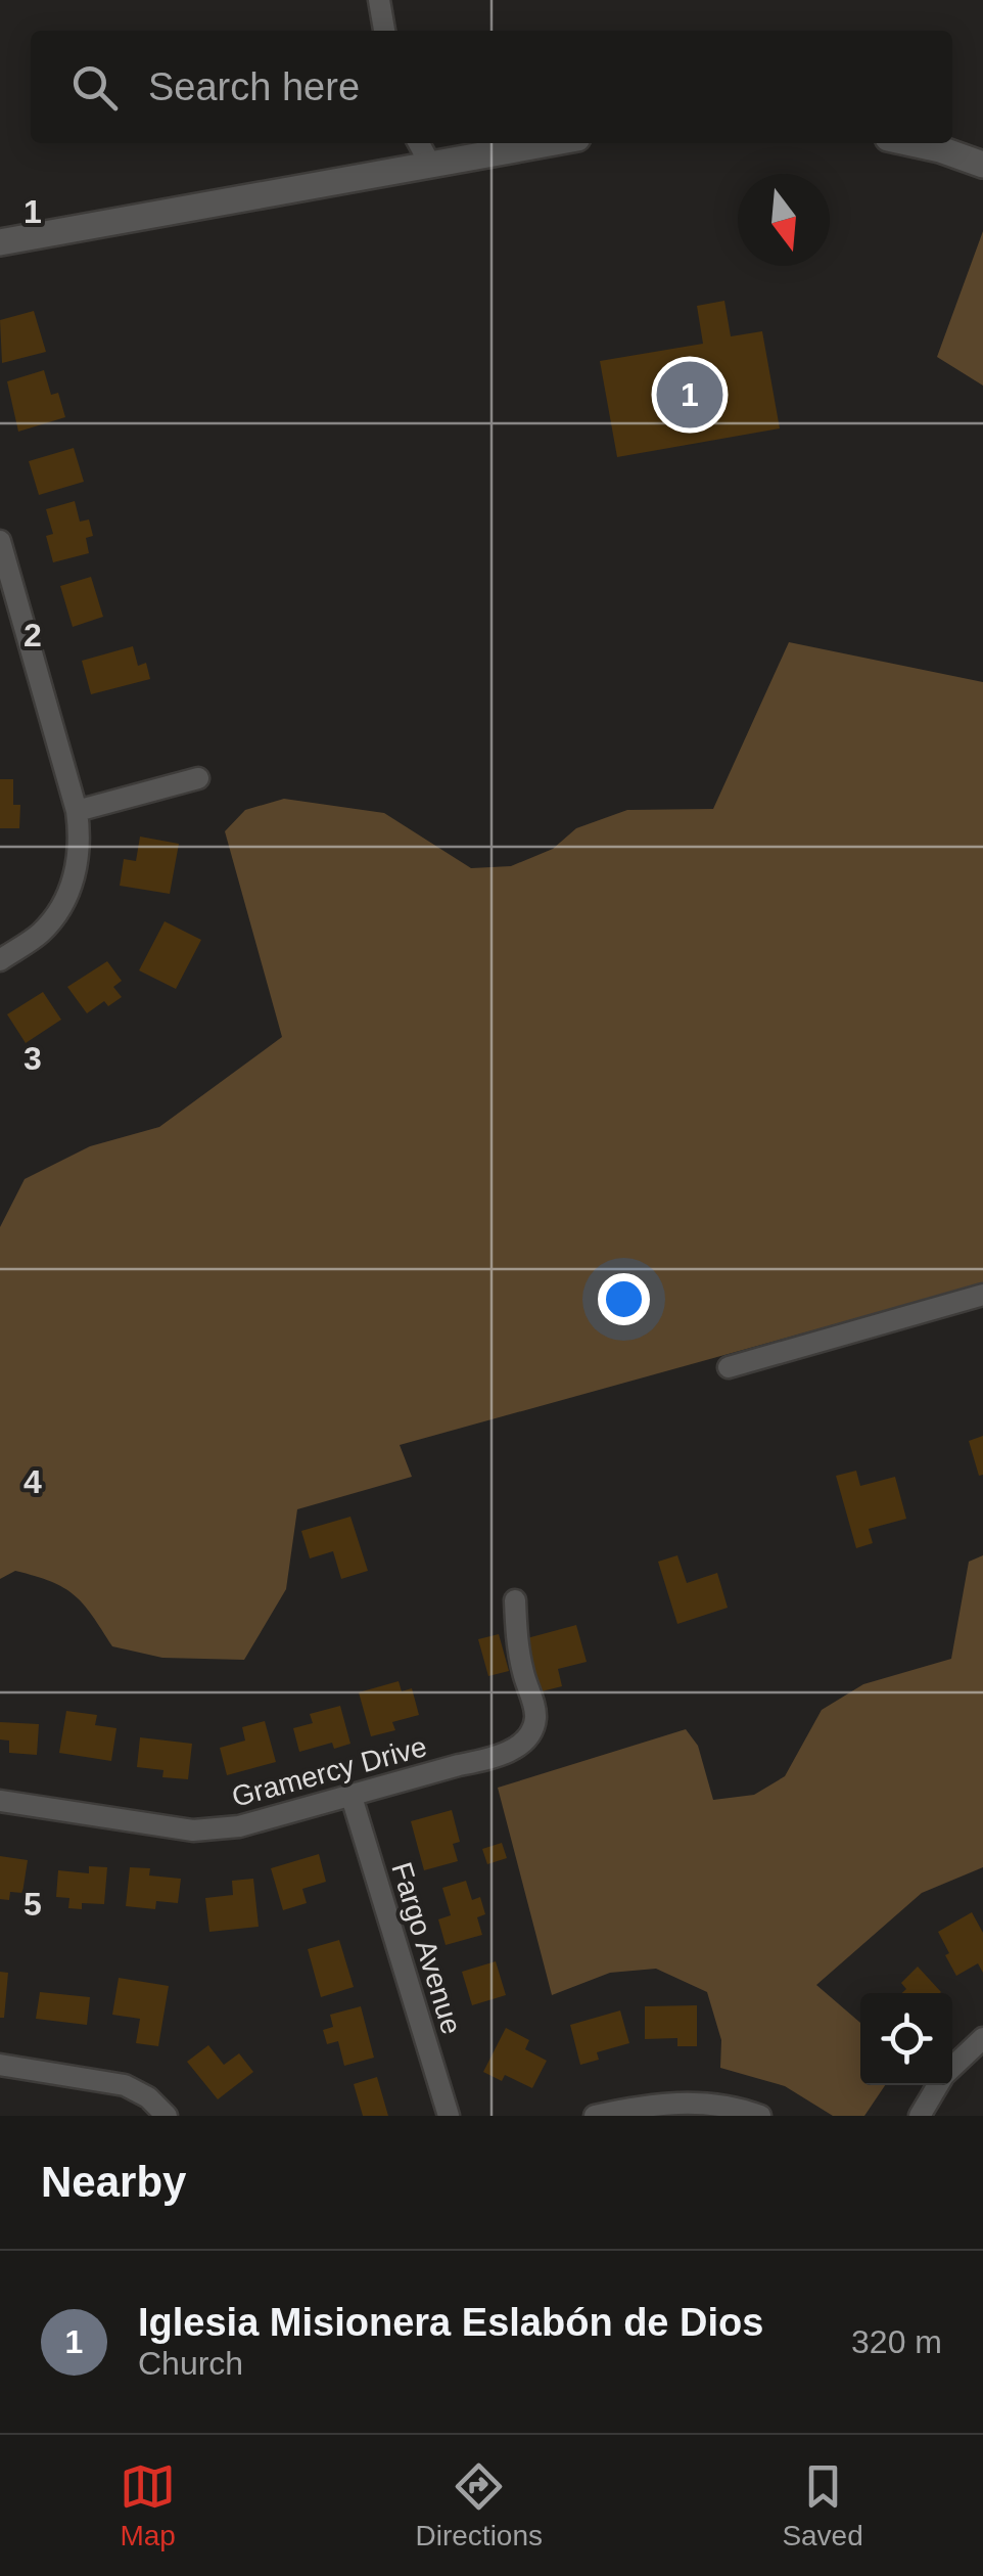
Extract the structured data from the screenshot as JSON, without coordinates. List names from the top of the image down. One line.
{"streets":{"street":["Gramercy Drive","Fargo Avenue"]},"crossings":[["Gramercy Drive","Fargo Avenue"]],"north":"bottom","page":{"search":"Search here","pins":"1","heading":"Nearby","list":[{"mark":"1","name":"Iglesia Misionera Eslabón de Dios","note":"Church","value":"320 m"}],"nav":["Map","Directions","Saved"]},"grid":{"rows":["1","2","3","4","5"]}}
